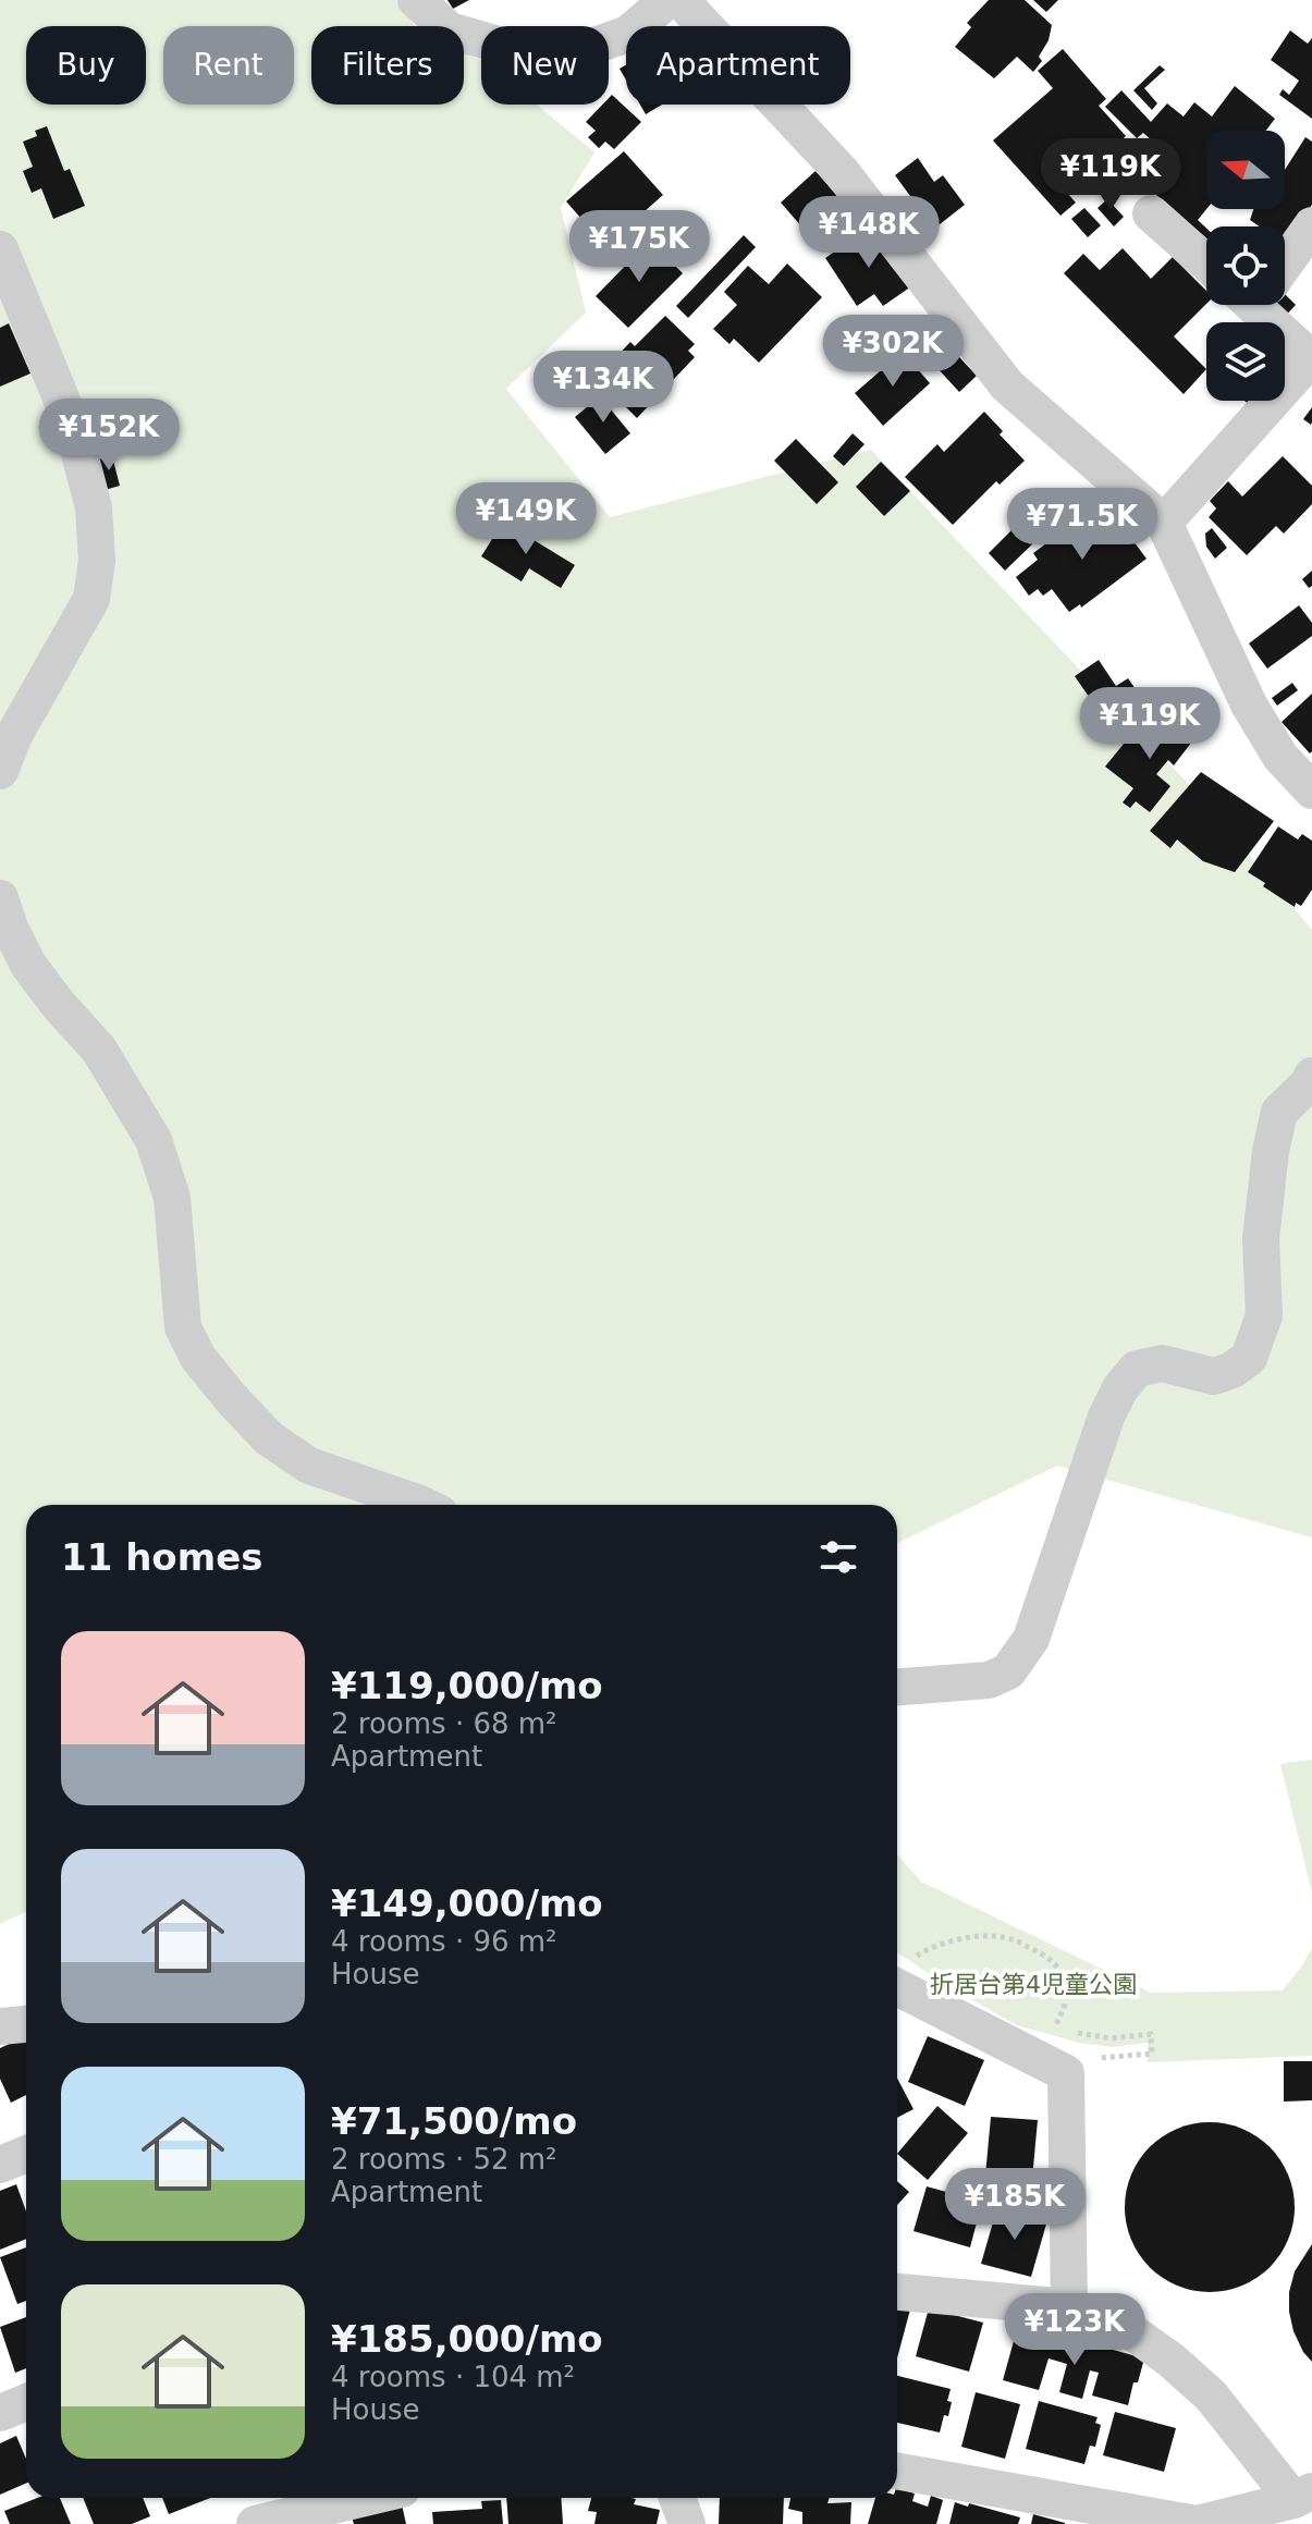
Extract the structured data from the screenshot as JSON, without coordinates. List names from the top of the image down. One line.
{"parks":["折居台第4児童公園"],"north":"left","page":{"chip":["Buy","Rent","Filters","New","Apartment"],"price":["¥119K","¥148K","¥175K","¥302K","¥134K","¥152K","¥149K","¥71.5K","¥119K","¥185K","¥123K"],"heading":"11 homes","list":[{"name":"¥119,000/mo","note":"2 rooms · 68 m² · Apartment"},{"name":"¥149,000/mo","note":"4 rooms · 96 m² · House"},{"name":"¥71,500/mo","note":"2 rooms · 52 m² · Apartment"},{"name":"¥185,000/mo","note":"4 rooms · 104 m² · House"}]}}
